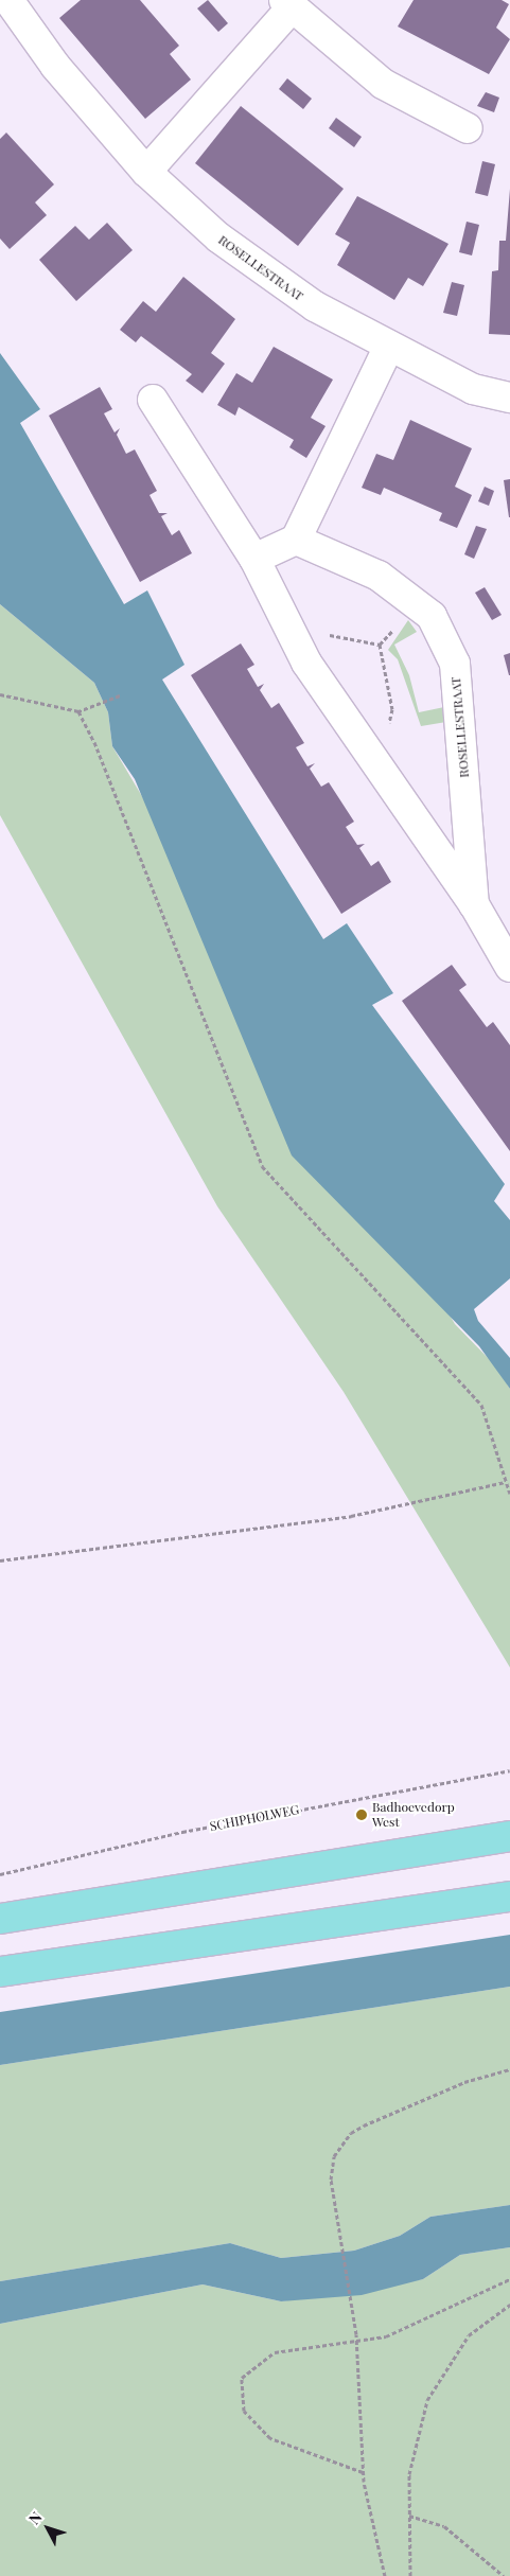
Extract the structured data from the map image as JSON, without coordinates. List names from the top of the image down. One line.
{"streets":{"street":["ROSELLESTRAAT"],"path":["SCHIPHOLWEG"]},"places":["Badhoevedorp West"],"north":"top left"}
